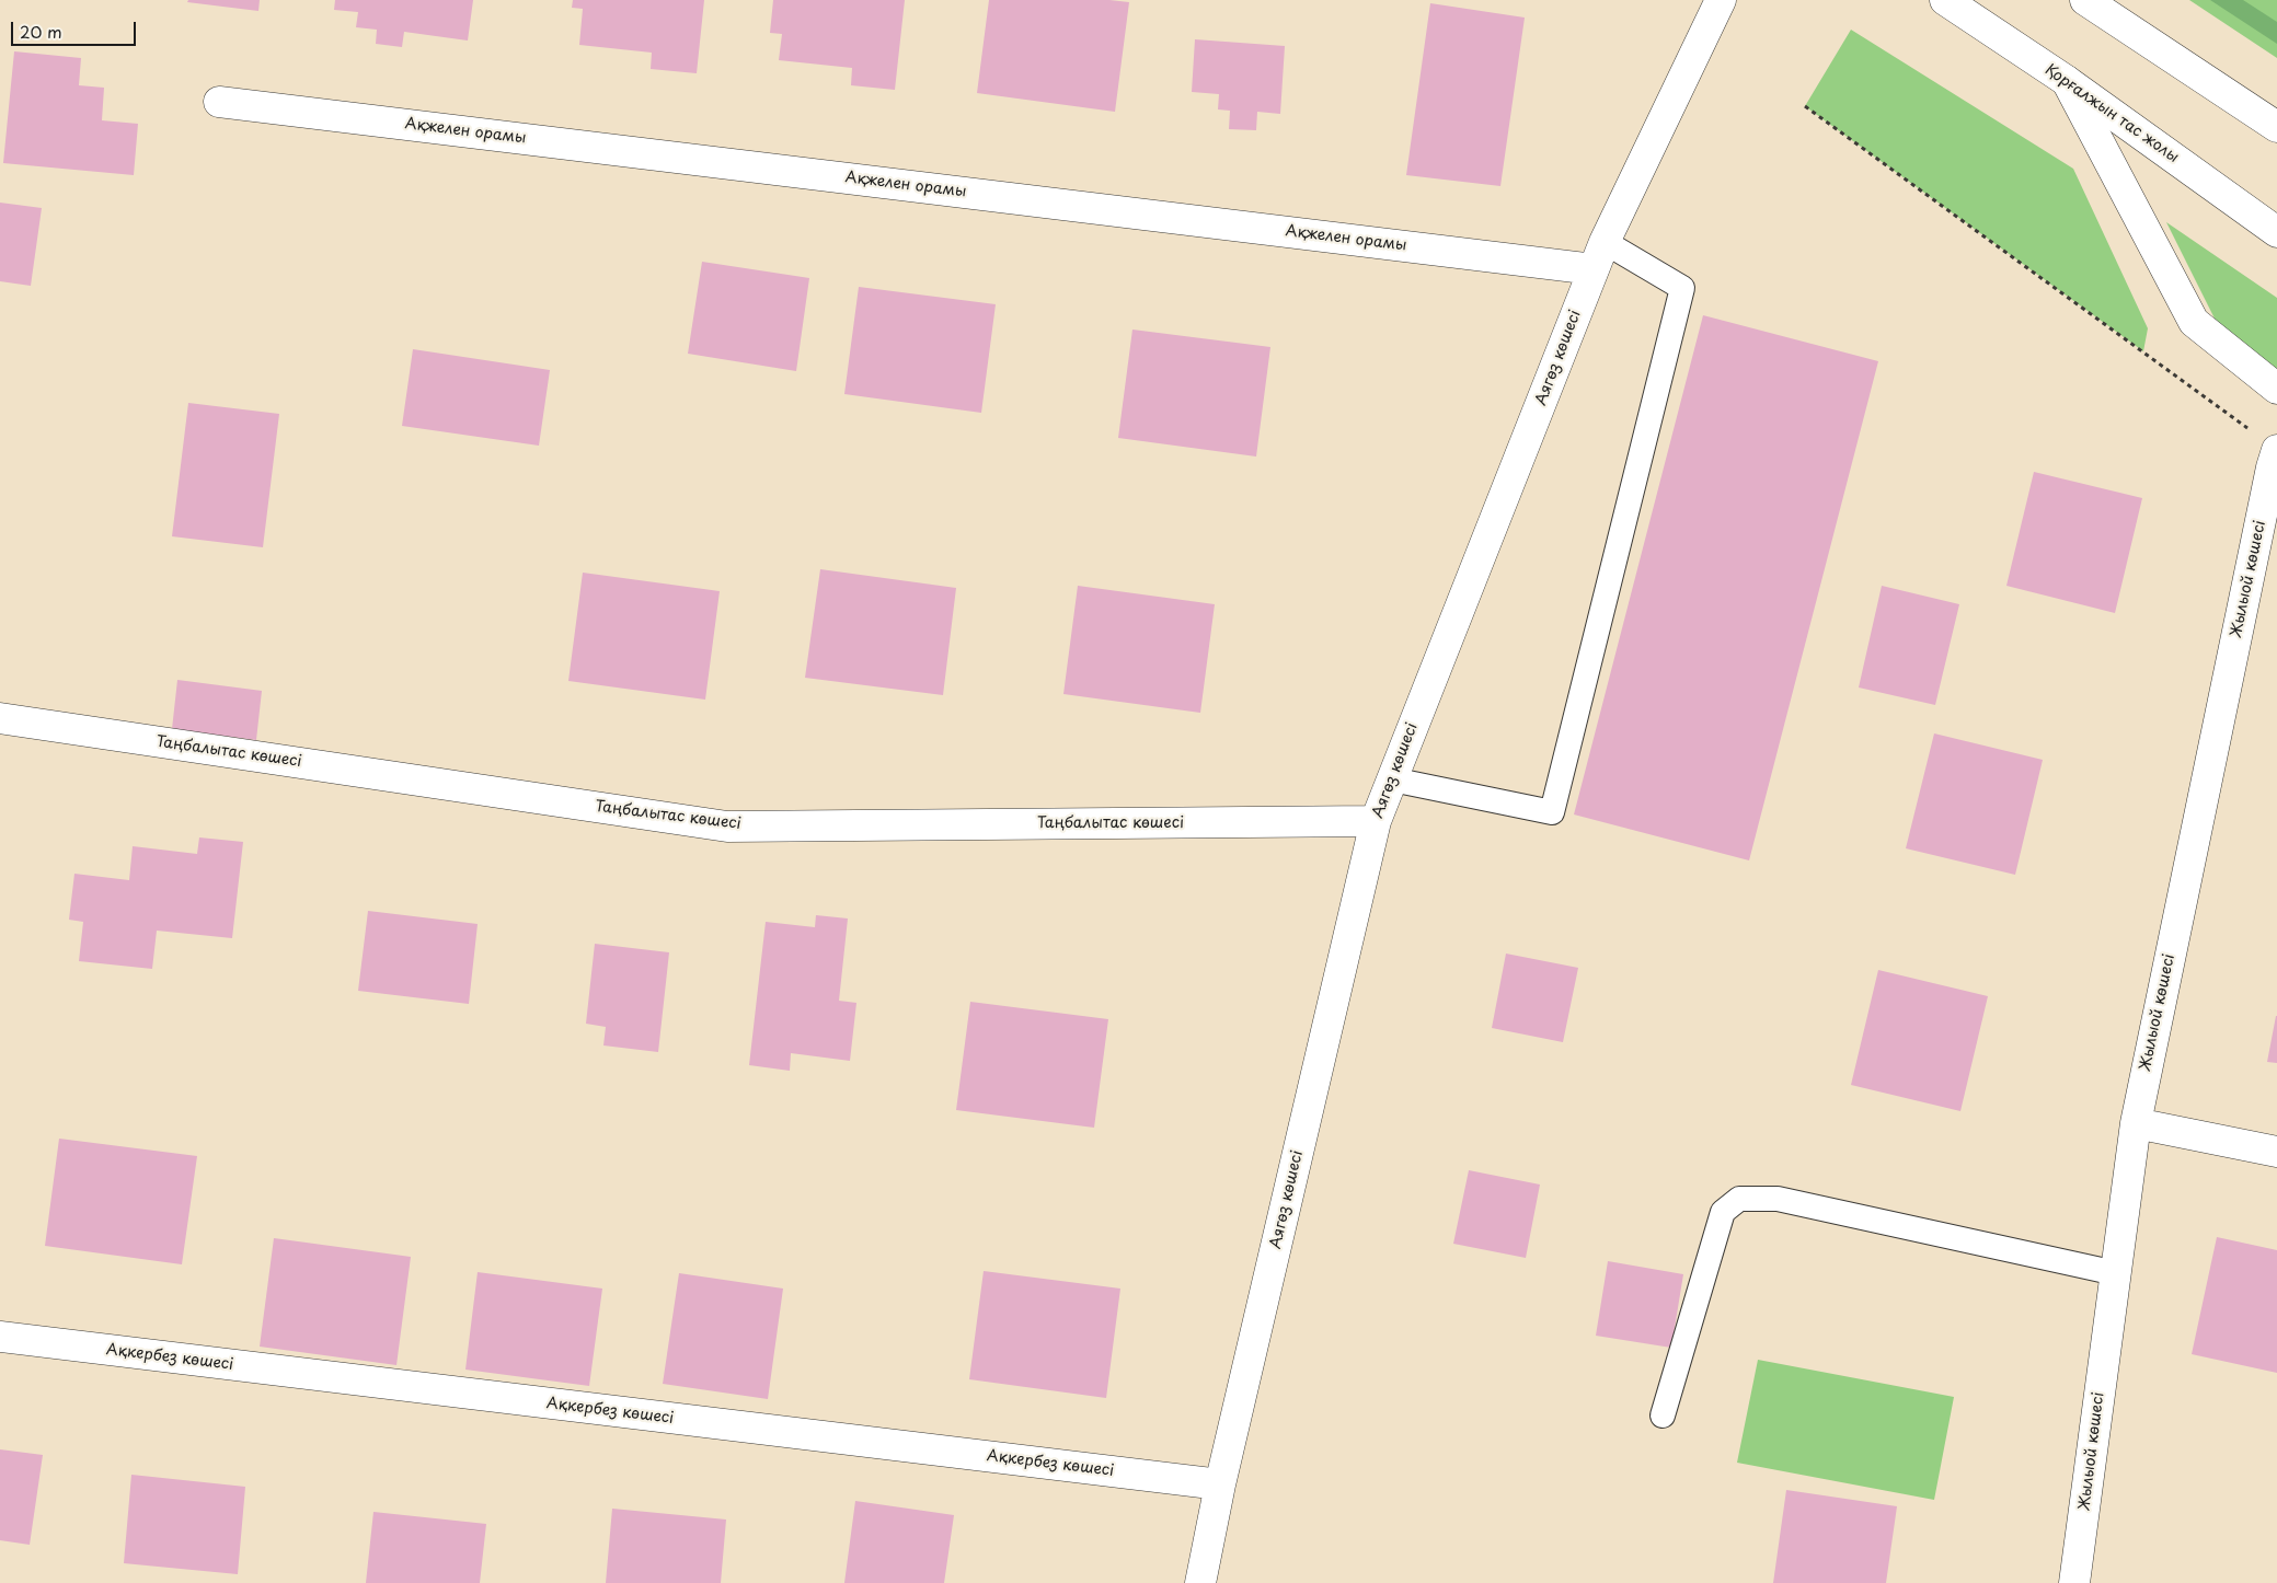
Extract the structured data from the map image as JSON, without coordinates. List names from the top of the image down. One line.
{"streets":{"street":["Қорғалжын тас жолы","Ақжелен орамы","Аягөз көшесі","Жылыой көшесі","Таңбалытас көшесі","Ақкербез көшесі"]},"crossings":[["Ақжелен орамы","Аягөз көшесі"],["Аягөз көшесі","Таңбалытас көшесі"],["Аягөз көшесі","Ақкербез көшесі"]],"scale_bar":"20 m"}
